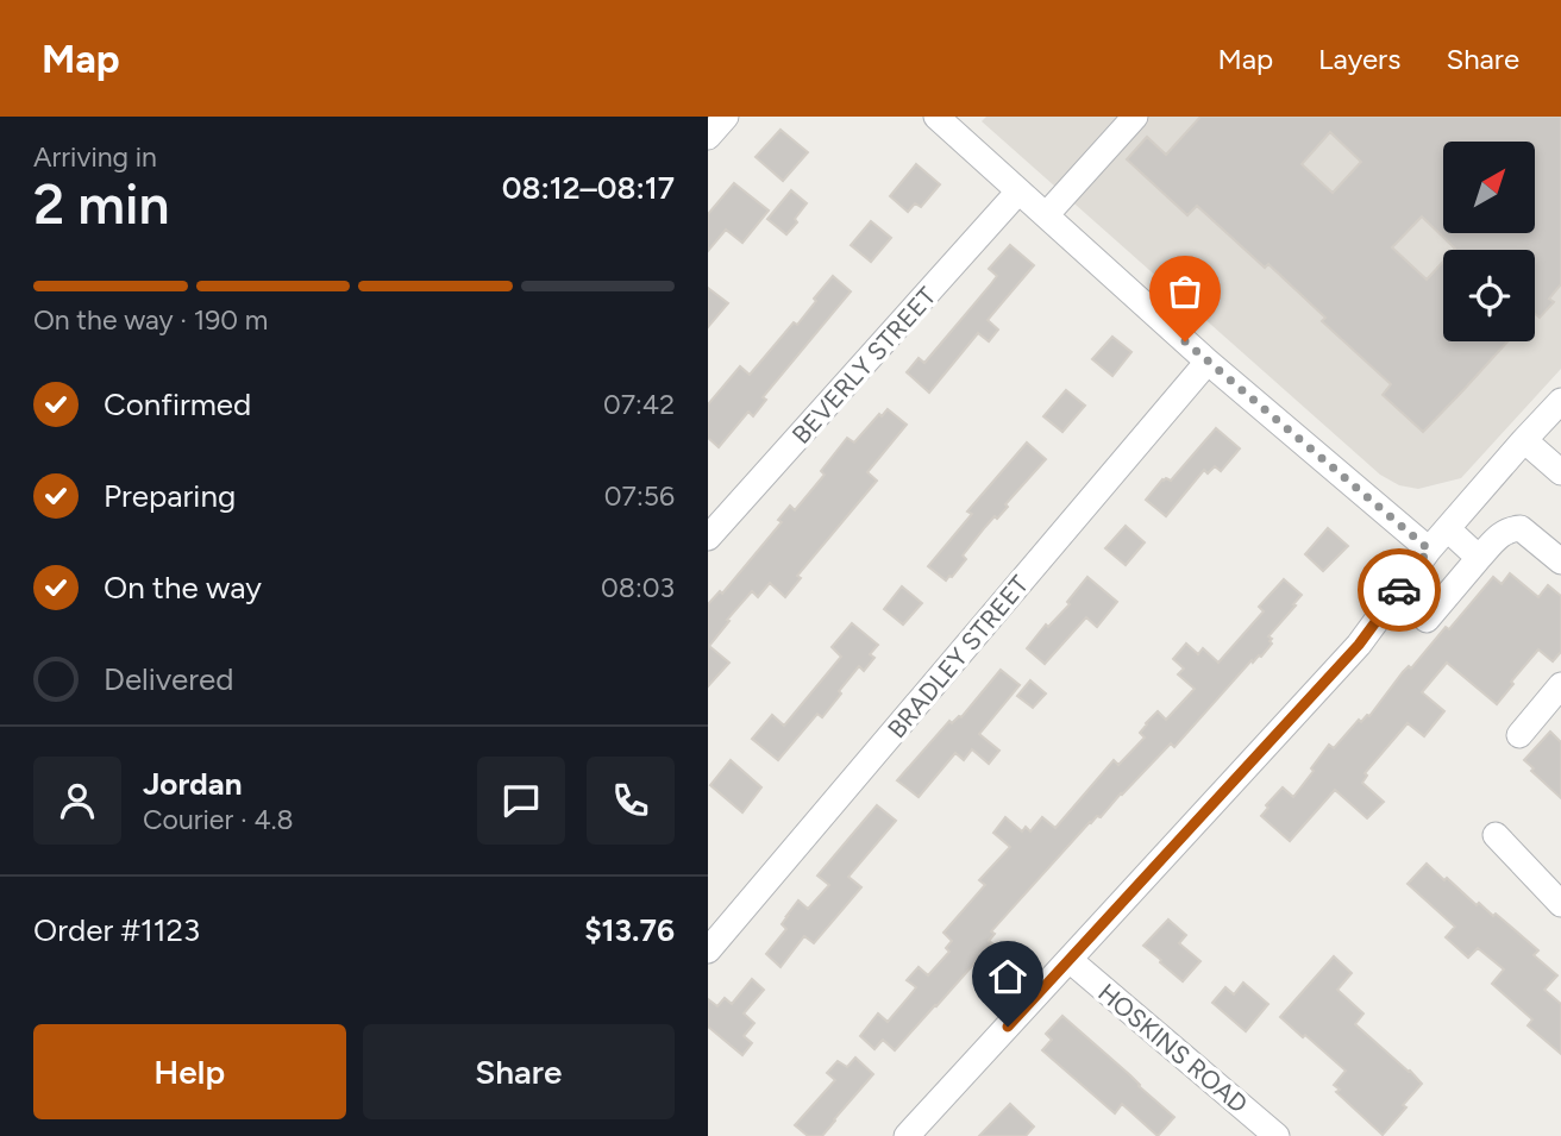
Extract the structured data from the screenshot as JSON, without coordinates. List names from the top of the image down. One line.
{"streets":{"street":["BEVERLY STREET","BRADLEY STREET","HOSKINS ROAD"]},"north":"top right","page":{"header":"Map","nav":["Map","Layers","Share"],"heading":["2 min","Arriving in","08:12–08:17"],"panel":["Jordan","Courier · 4.8","Order #1123","$13.76"],"bar":"On the way · 190 m","list":[["Confirmed","07:42"],["Preparing","07:56"],["On the way","08:03"],"Delivered"],"buttons":["Help","Share"]}}
